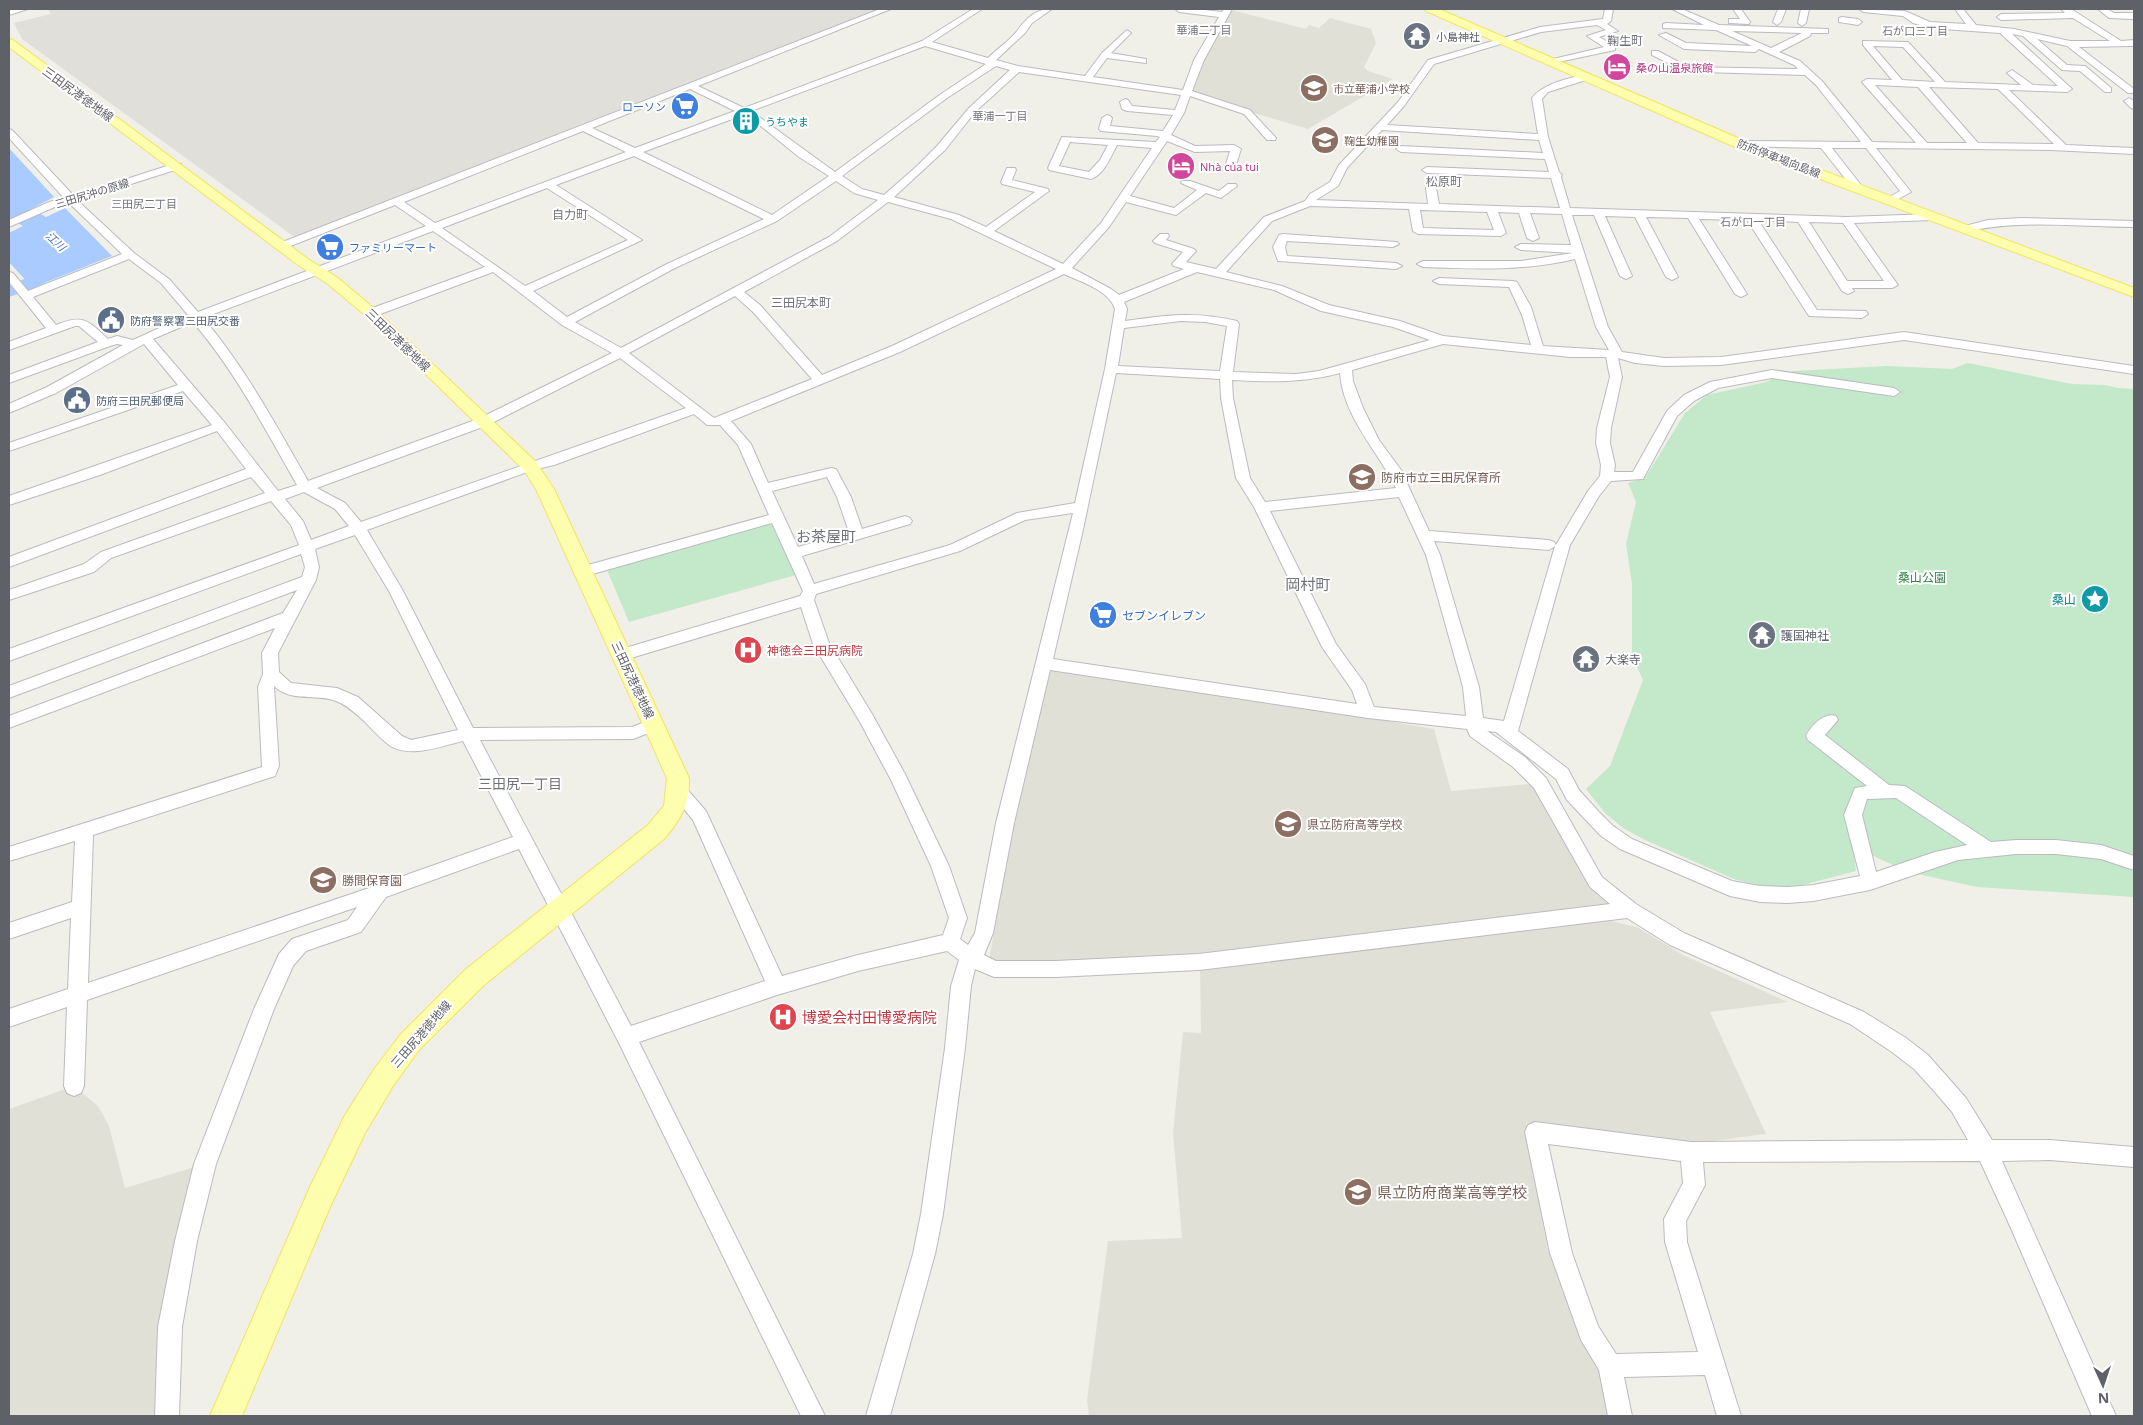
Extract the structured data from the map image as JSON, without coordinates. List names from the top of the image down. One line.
{"streets":{"main road":["三田尻港徳地線","防府停車場向島線"],"street":["三田尻沖の原線"]},"crossings":[["三田尻港徳地線","三田尻沖の原線"]],"districts":["華浦二丁目","石が口三丁目","鞠生町","華浦一丁目","松原町","三田尻二丁目","自力町","石が口一丁目","三田尻本町","お茶屋町","岡村町","三田尻一丁目"],"water":["江川"],"parks":["桑山公園"],"places":{"temple":["小島神社","護国神社","大楽寺"],"hotel":["桑の山温泉旅館","Nhà của tui"],"school or university":["市立華浦小学校","鞠生幼稚園","防府市立三田尻保育所","県立防府高等学校","勝間保育園","県立防府商業高等学校"],"supermarket":["ローソン","ファミリーマート","セブンイレブン"],"building":["うちやま"],"public building":["防府警察署三田尻交番","防府三田尻郵便局"],"place":["桑山"],"hospital":["神徳会三田尻病院","博愛会村田博愛病院"]},"north":"bottom"}
